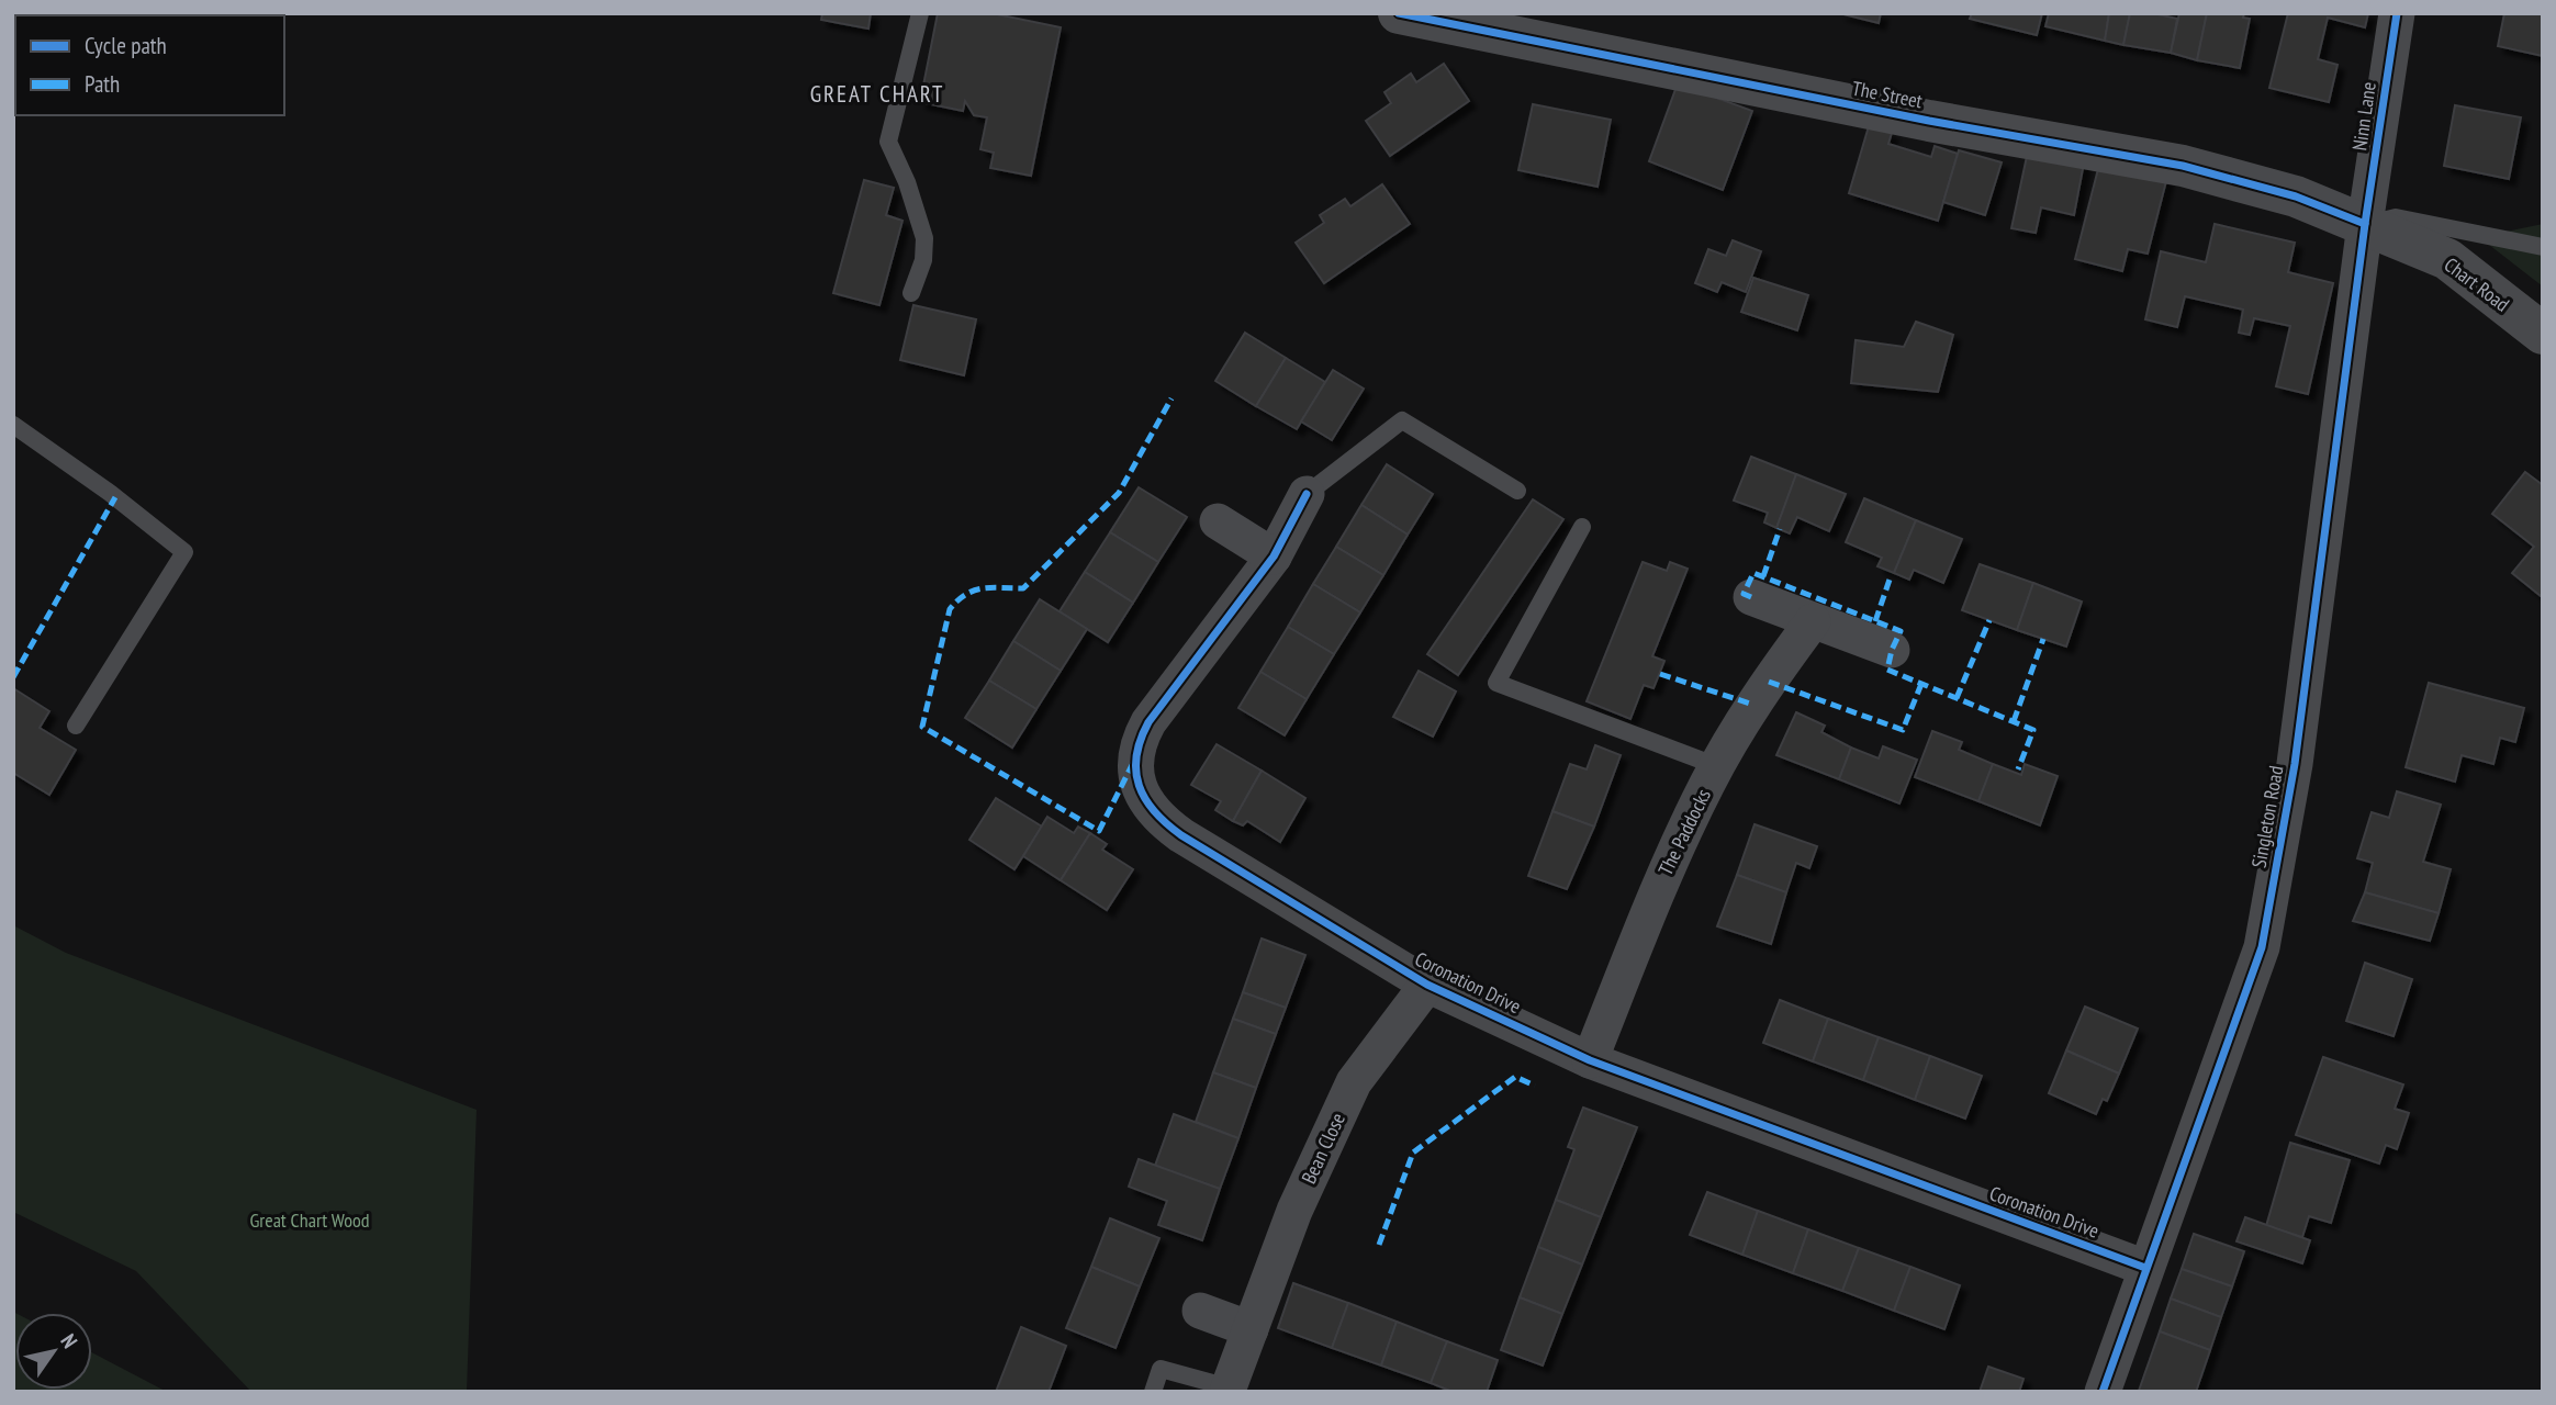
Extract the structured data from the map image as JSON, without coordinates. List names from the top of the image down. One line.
{"streets":{"street":["The Street","Ninn Lane","Chart Road","Singleton Road","The Paddocks","Coronation Drive","Bean Close"]},"crossings":[["The Street","Ninn Lane"],["The Street","Chart Road"],["The Street","Singleton Road"],["Ninn Lane","Chart Road"],["Ninn Lane","Singleton Road"],["Chart Road","Singleton Road"],["Singleton Road","Coronation Drive"],["The Paddocks","Coronation Drive"],["Coronation Drive","Bean Close"]],"districts":["GREAT CHART"],"parks":["Great Chart Wood"],"legend":["Cycle path","Path"],"north":"top right"}
